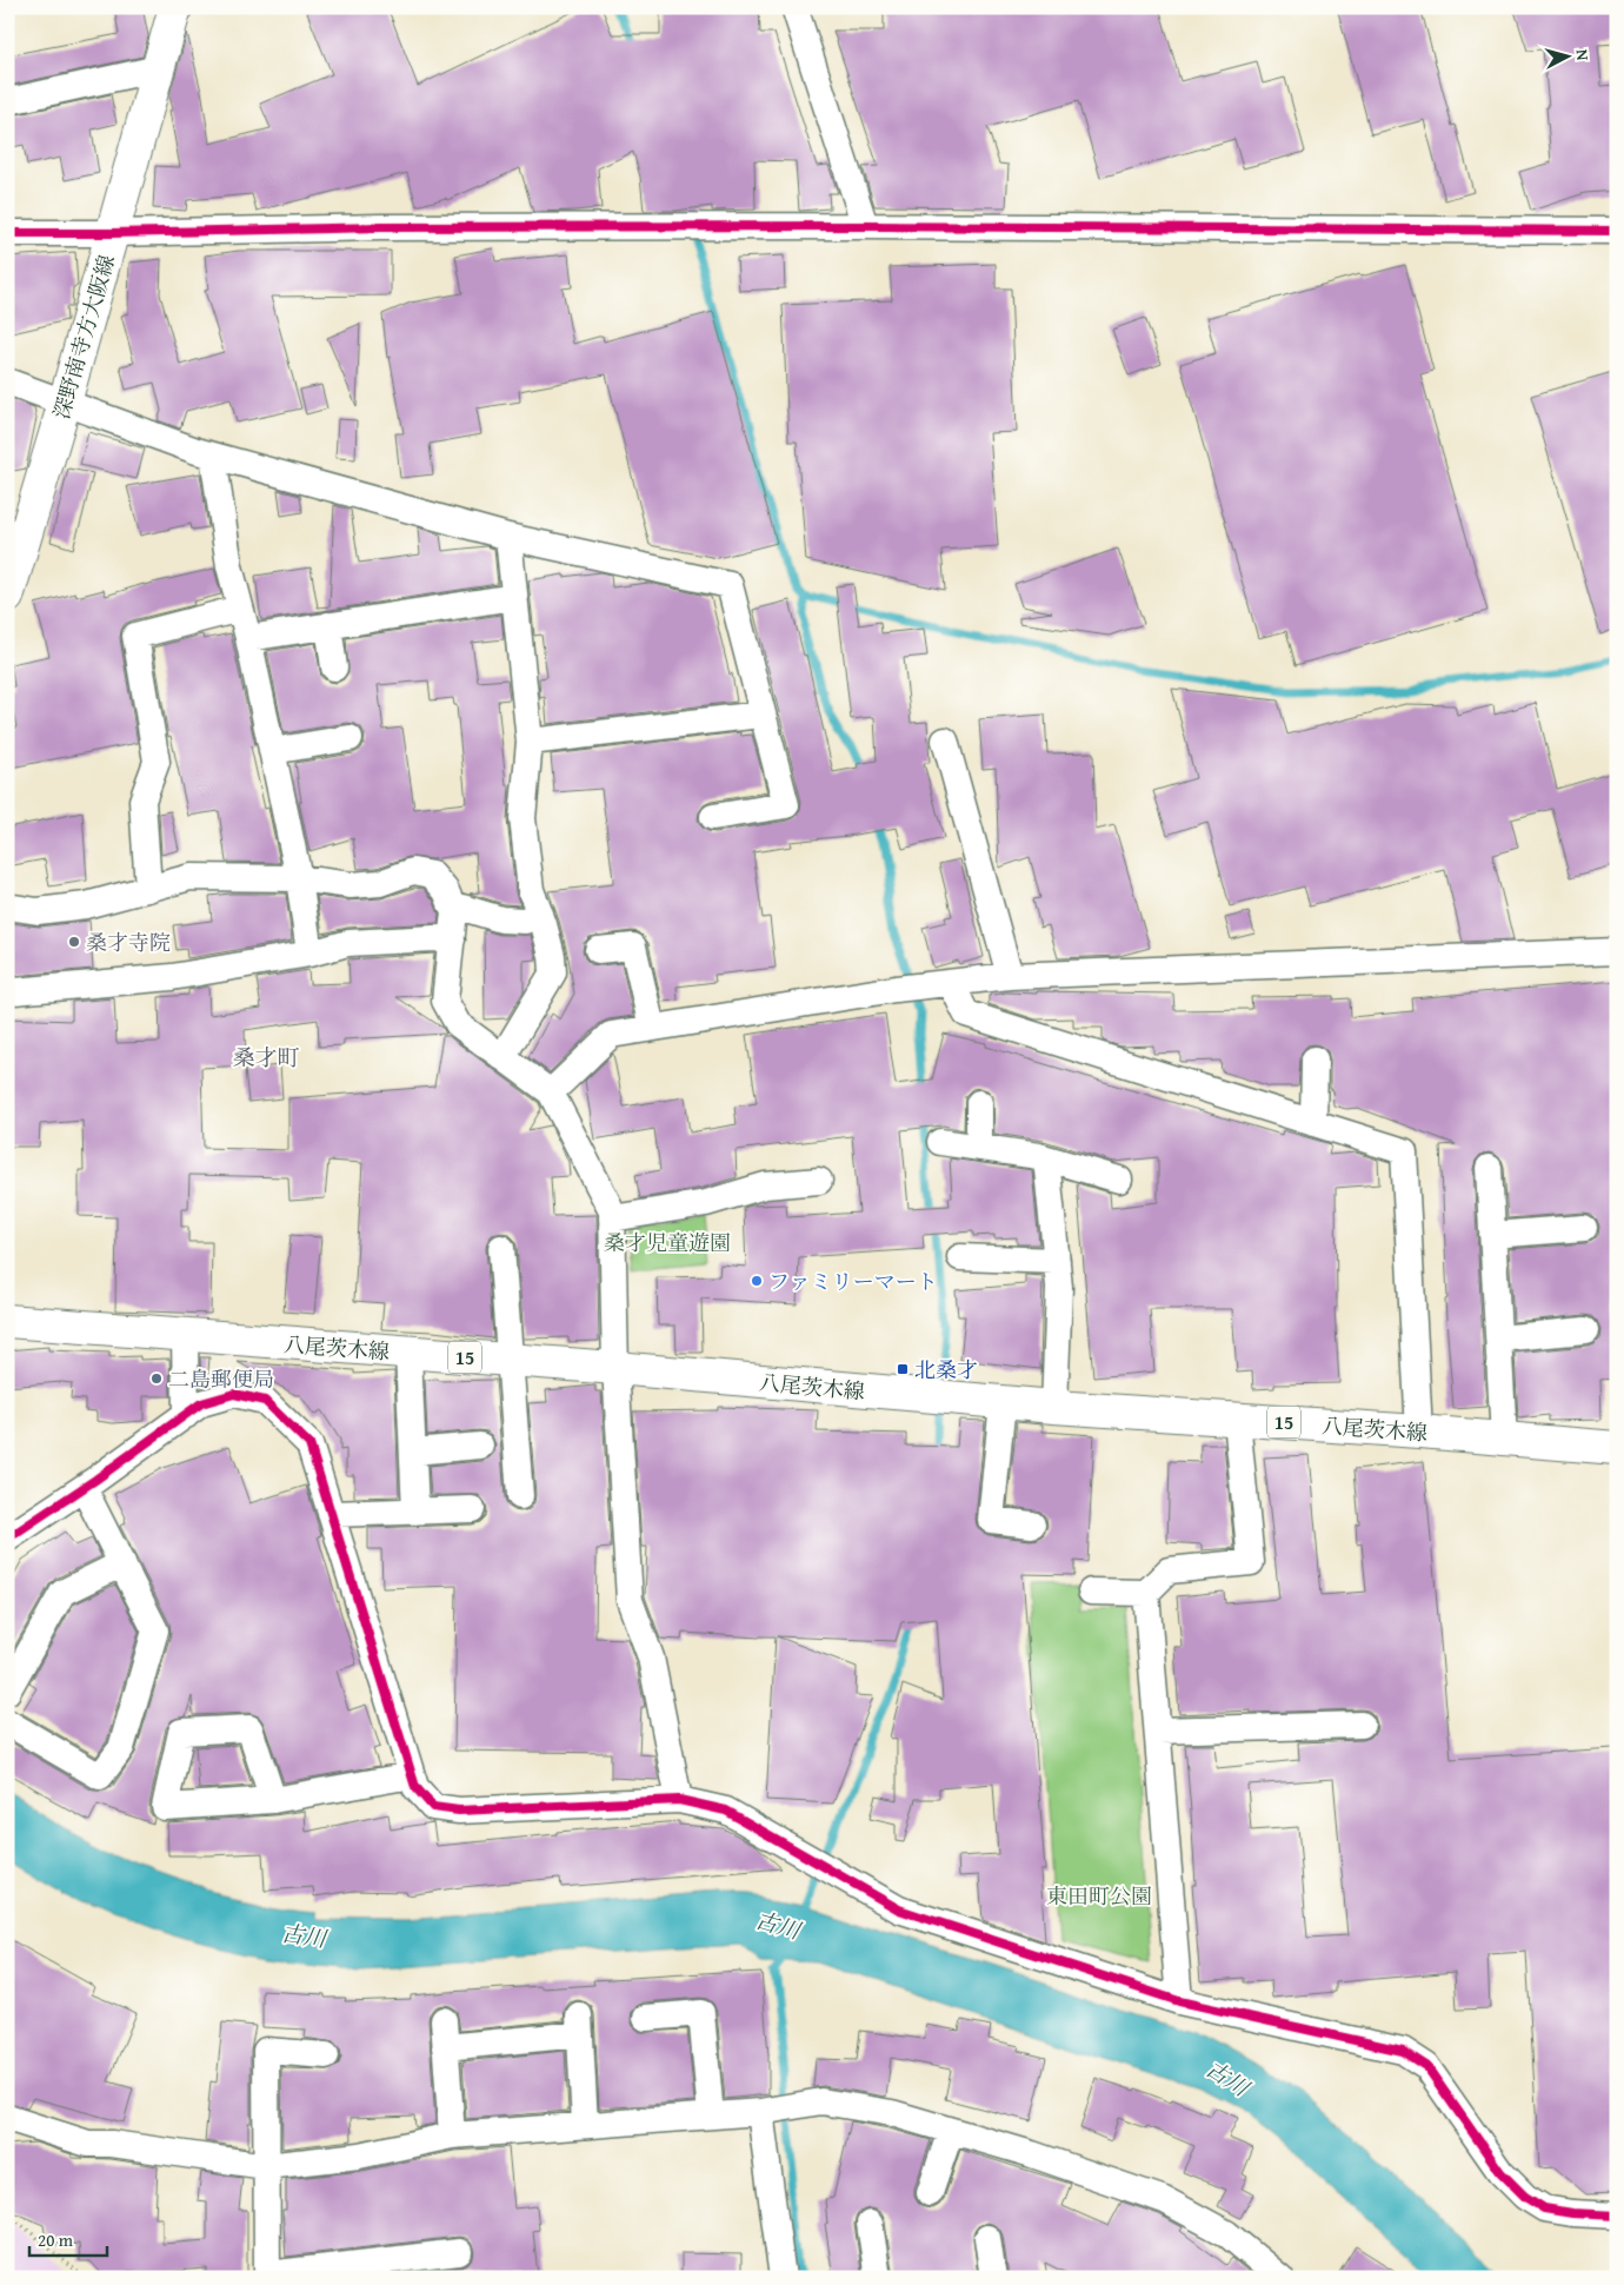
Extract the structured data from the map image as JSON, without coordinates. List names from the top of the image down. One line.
{"streets":{"main road":["深野南寺方大阪線","八尾茨木線","15"]},"districts":["桑才町"],"water":["古川"],"parks":["桑才児童遊園","東田町公園"],"places":{"other":["桑才寺院","ファミリーマート","二島郵便局"],"transit":["北桑才"]},"scale_bar":"20 m","north":"right"}
